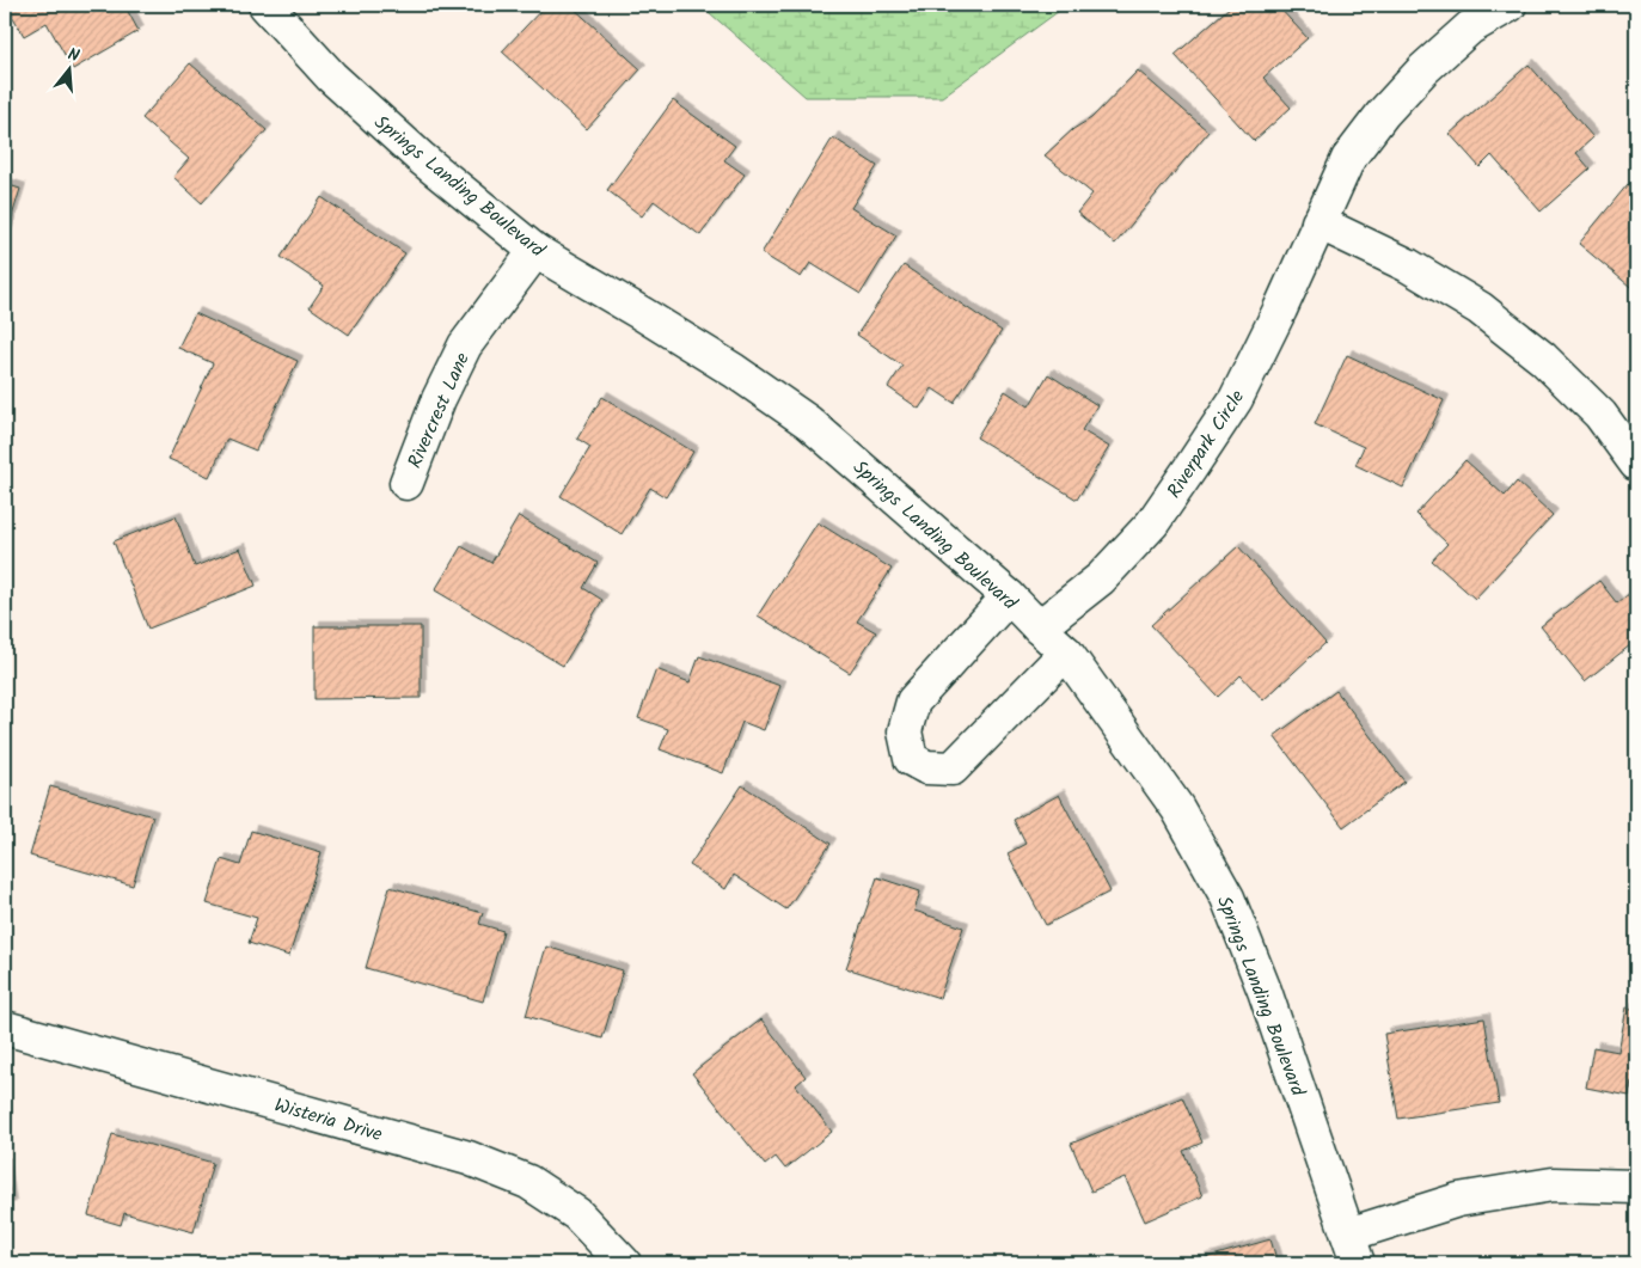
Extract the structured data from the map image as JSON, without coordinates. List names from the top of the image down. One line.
{"streets":{"street":["Springs Landing Boulevard","Rivercrest Lane","Riverpark Circle","Wisteria Drive"]},"crossings":[["Springs Landing Boulevard","Rivercrest Lane"],["Springs Landing Boulevard","Riverpark Circle"]],"north":"top"}
